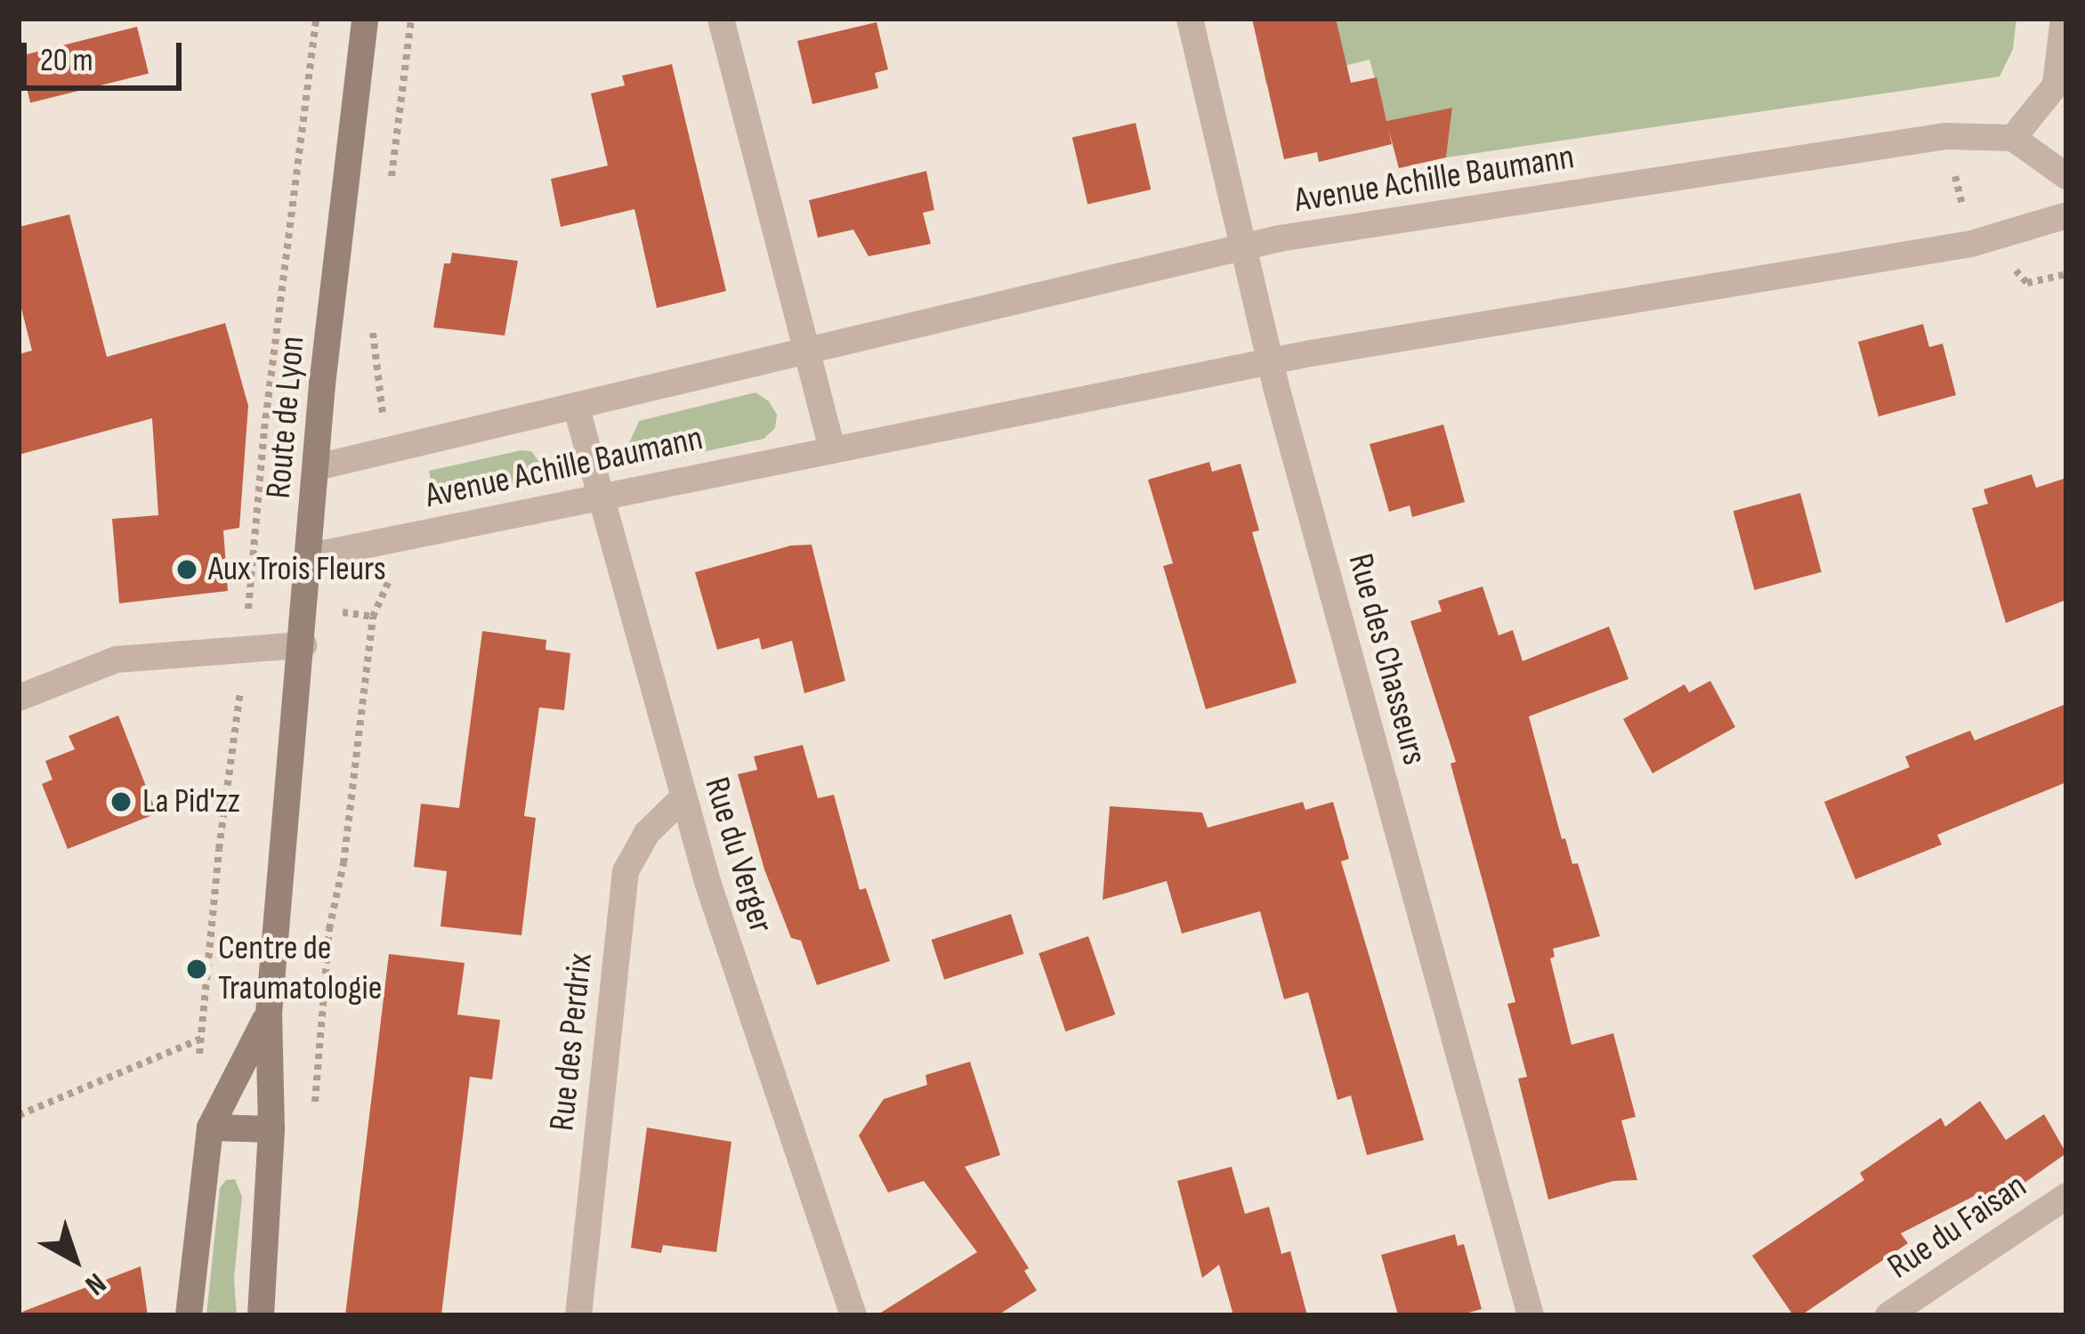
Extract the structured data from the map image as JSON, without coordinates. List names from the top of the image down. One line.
{"streets":{"main road":["Route de Lyon"],"street":["Avenue Achille Baumann","Rue des Chasseurs","Rue du Verger","Rue des Perdrix","Rue du Faisan"]},"crossings":[["Avenue Achille Baumann","Route de Lyon"],["Avenue Achille Baumann","Rue des Chasseurs"],["Avenue Achille Baumann","Rue du Verger"],["Rue du Verger","Rue des Perdrix"]],"places":["Aux Trois Fleurs","La Pid'zz","Centre de Traumatologie"],"scale_bar":"20 m","north":"bottom right"}
